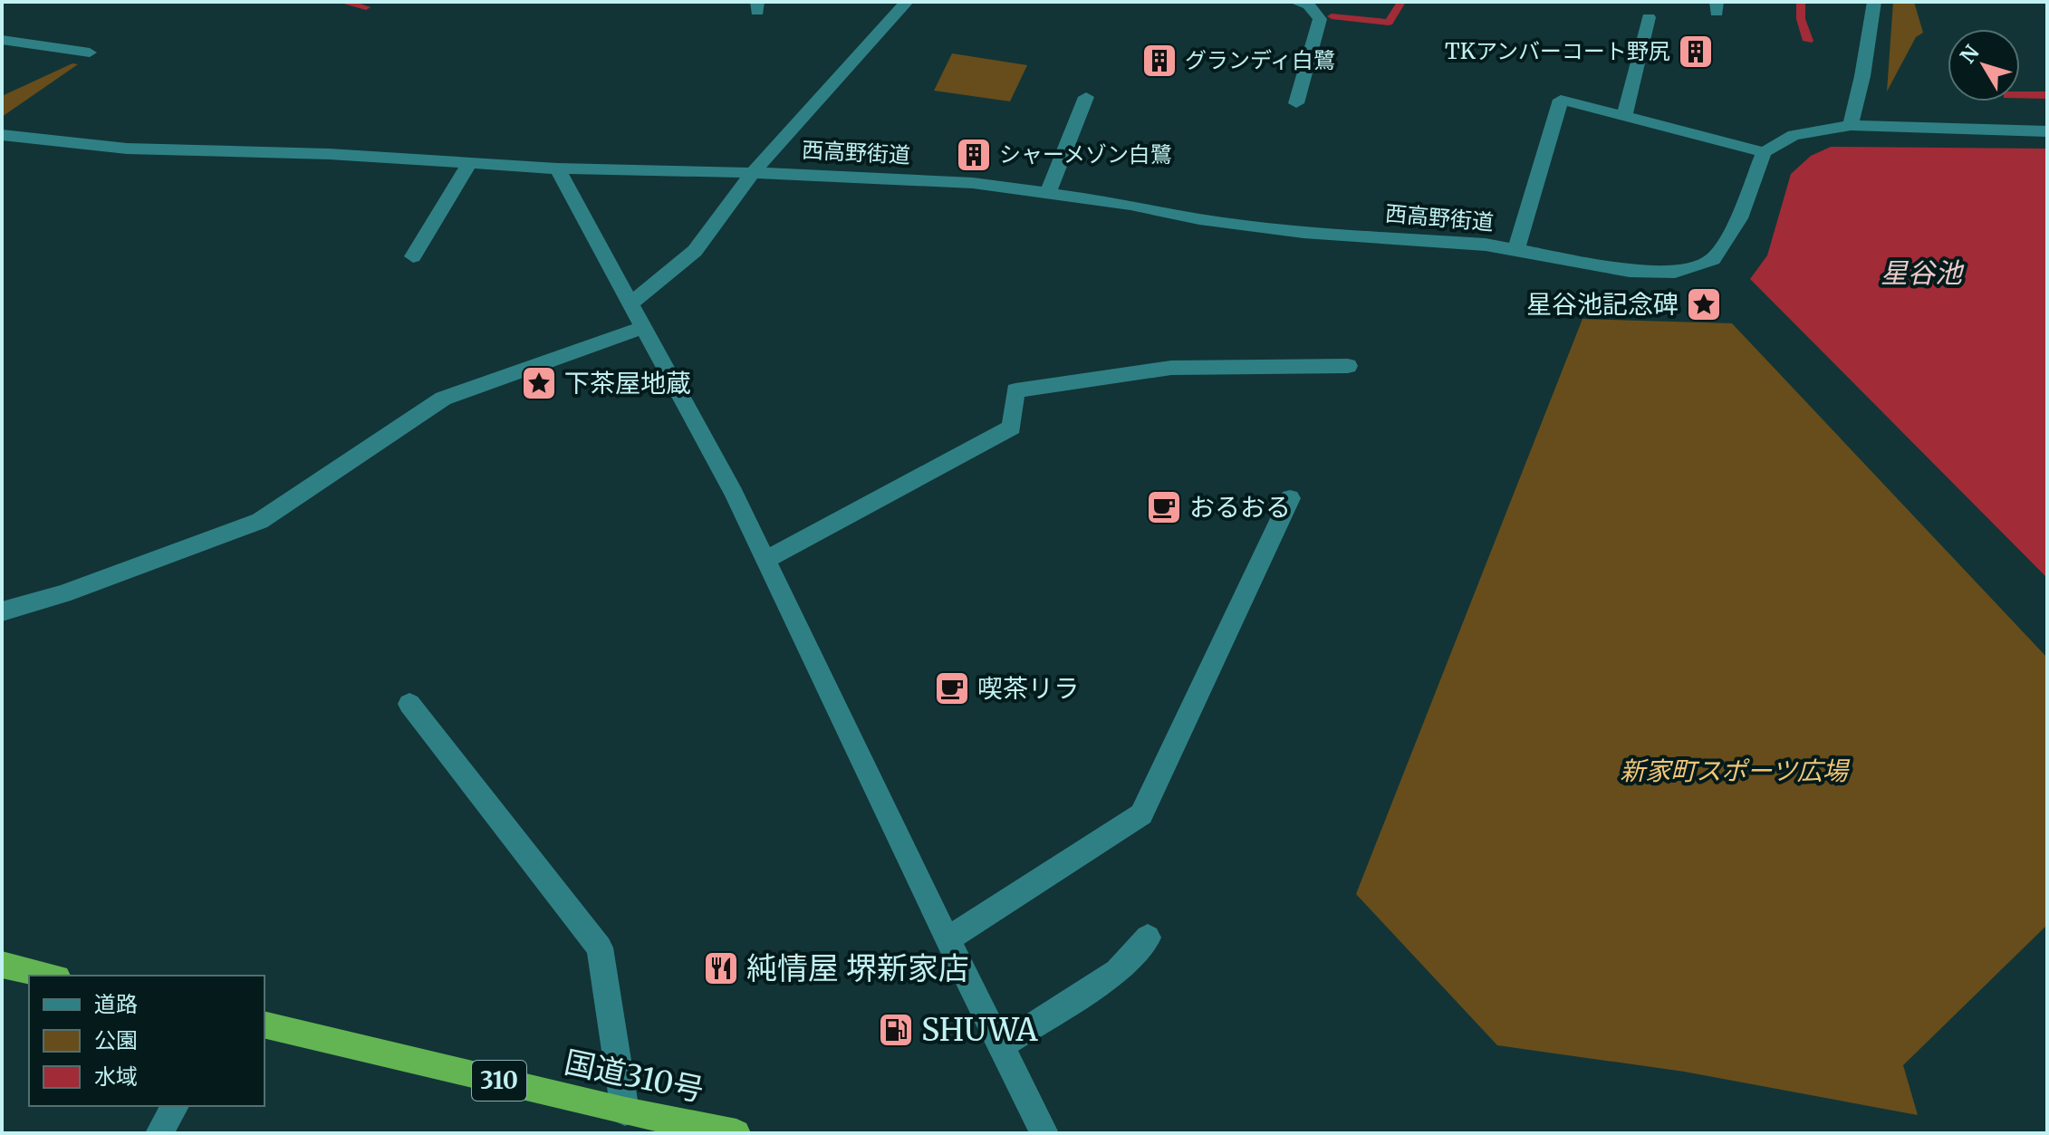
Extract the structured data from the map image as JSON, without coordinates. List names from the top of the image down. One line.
{"streets":{"highway":["国道310号","310"],"street":["西高野街道"]},"water":["星谷池"],"parks":["新家町スポーツ広場"],"places":{"building":["TKアンバーコート野尻","グランディ白鷺","シャーメゾン白鷺"],"place":["星谷池記念碑","下茶屋地蔵"],"cafe":["おるおる","喫茶リラ"],"restaurant":["純情屋 堺新家店"],"fuel station":["SHUWA"]},"legend":["道路","公園","水域"],"north":"top left"}
